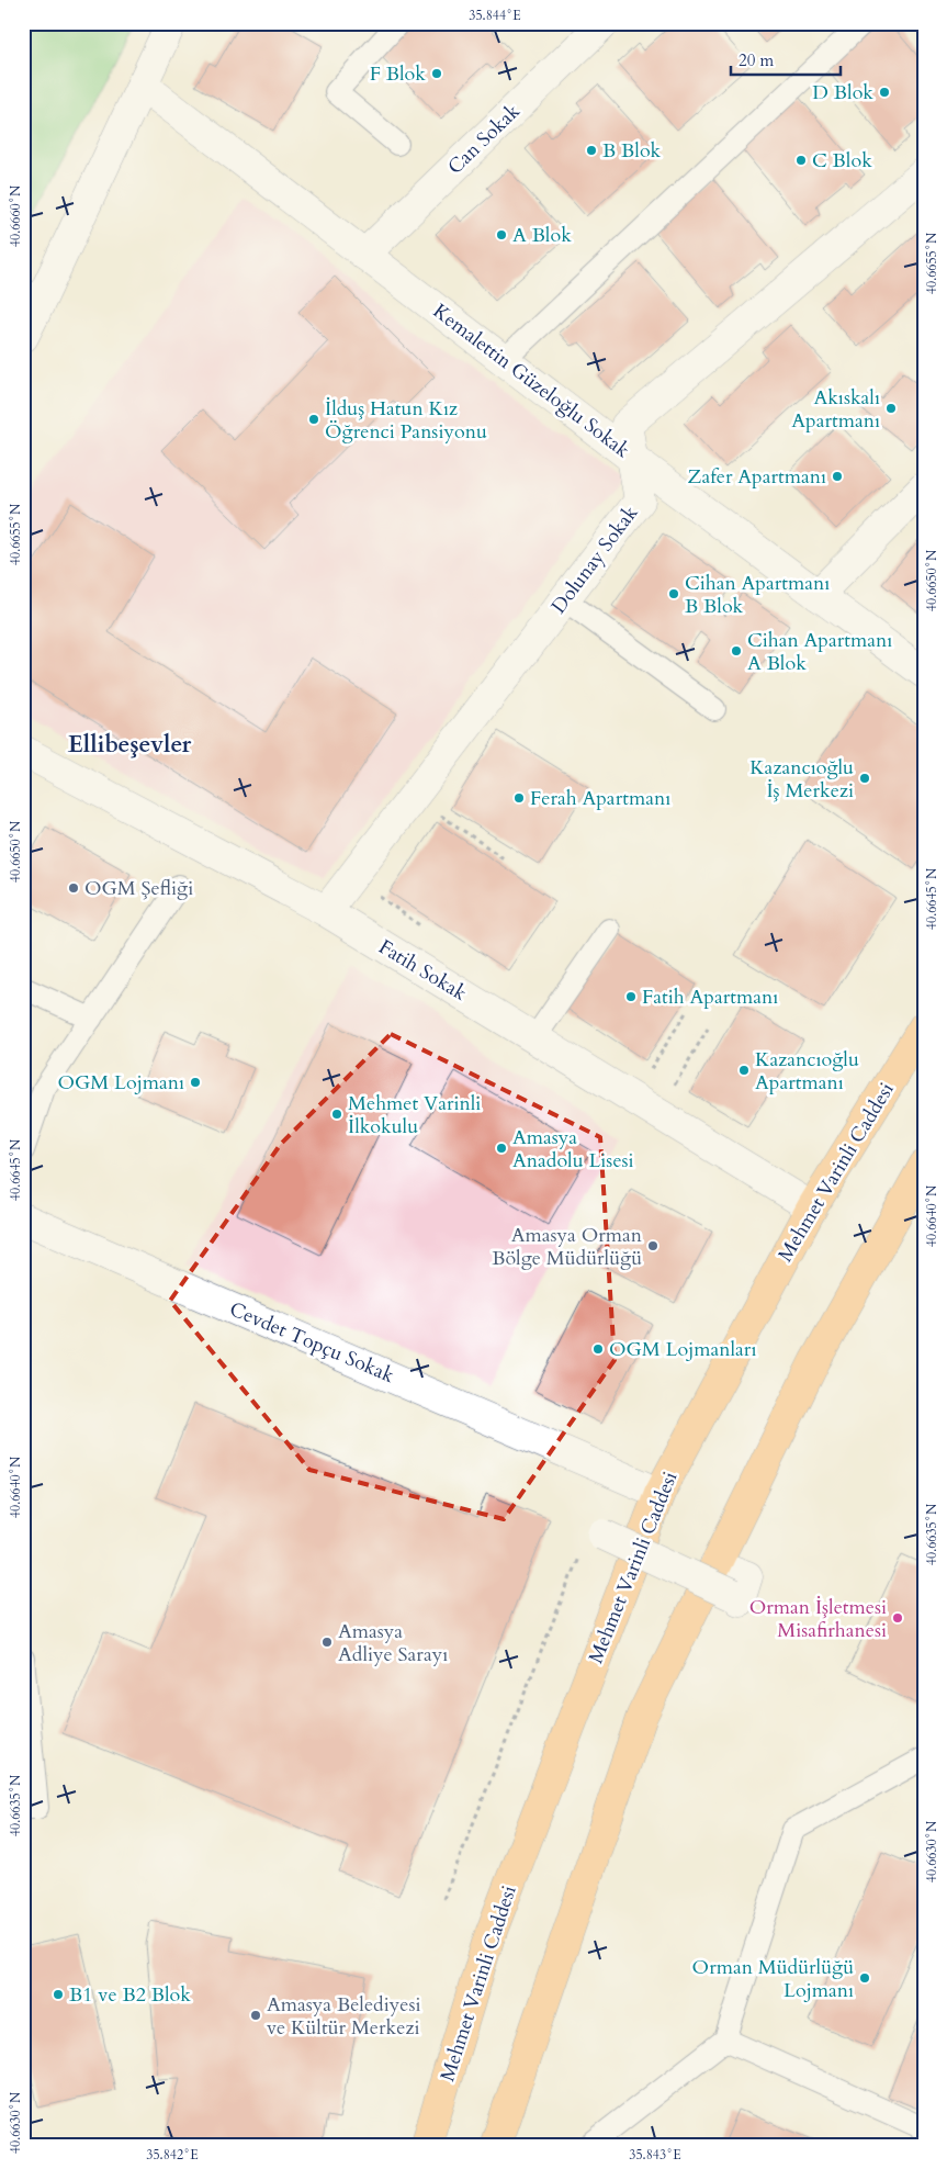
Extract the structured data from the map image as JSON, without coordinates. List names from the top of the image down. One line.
{"streets":{"main road":["Mehmet Varinli Caddesi"],"street":["Can Sokak","Kemalettin Güzeloğlu Sokak","Dolunay Sokak","Fatih Sokak","Cevdet Topçu Sokak"]},"crossings":[["Can Sokak","Kemalettin Güzeloğlu Sokak"],["Kemalettin Güzeloğlu Sokak","Dolunay Sokak"],["Dolunay Sokak","Fatih Sokak"],["Fatih Sokak","Mehmet Varinli Caddesi"],["Mehmet Varinli Caddesi","Cevdet Topçu Sokak"]],"districts":["Ellibeşevler"],"places":["F Blok","D Blok","B Blok","C Blok","A Blok","Akıskalı Apartmanı","İlduş Hatun Kız Öğrenci Pansiyonu","Zafer Apartmanı","Cihan Apartmanı B Blok","Cihan Apartmanı A Blok","Kazancıoğlu İş Merkezi","Ferah Apartmanı","OGM Şefliği","Fatih Apartmanı","Kazancıoğlu Apartmanı","OGM Lojmanı","Mehmet Varinli İlkokulu","Amasya Anadolu Lisesi","Amasya Orman Bölge Müdürlüğü","OGM Lojmanları","Orman İşletmesi Misafirhanesi","Amasya Adliye Sarayı","Orman Müdürlüğü Lojmanı","B1 ve B2 Blok","Amasya Belediyesi ve Kültür Merkezi"],"scale_bar":"20 m","coordinates":["35.844°E","40.6660°N","40.6655°N","40.6650°N","40.6645°N","40.6640°N","40.6635°N","40.6630°N","35.842°E","35.843°E"]}
